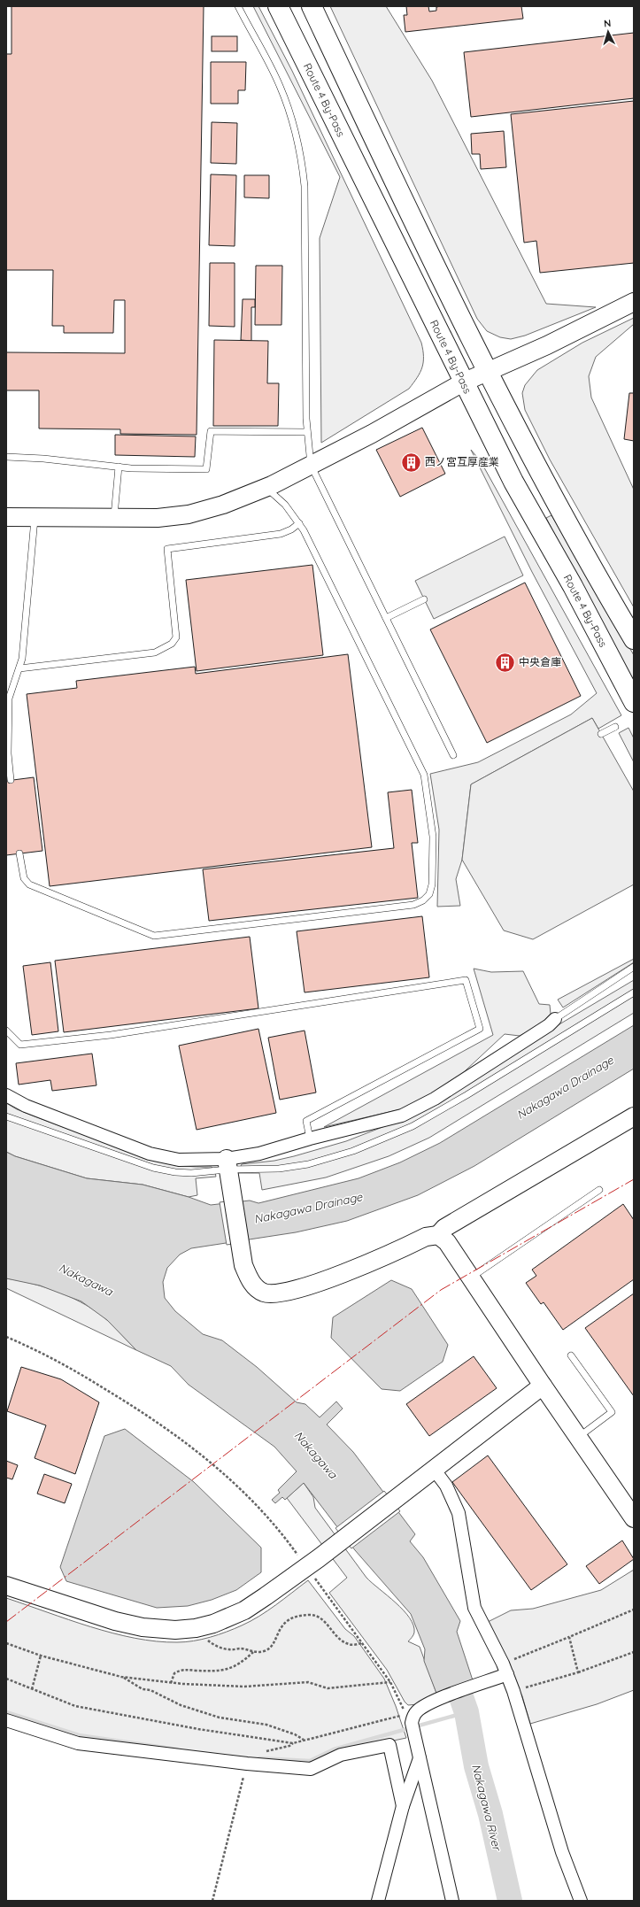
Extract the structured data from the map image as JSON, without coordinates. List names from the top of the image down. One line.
{"streets":{"highway":["Route 4 By-Pass"]},"water":["Nakagawa Drainage","Nakagawa","Nakagawa River"],"places":{"building":["西ノ宮互厚産業","中央倉庫"]},"north":"top"}
